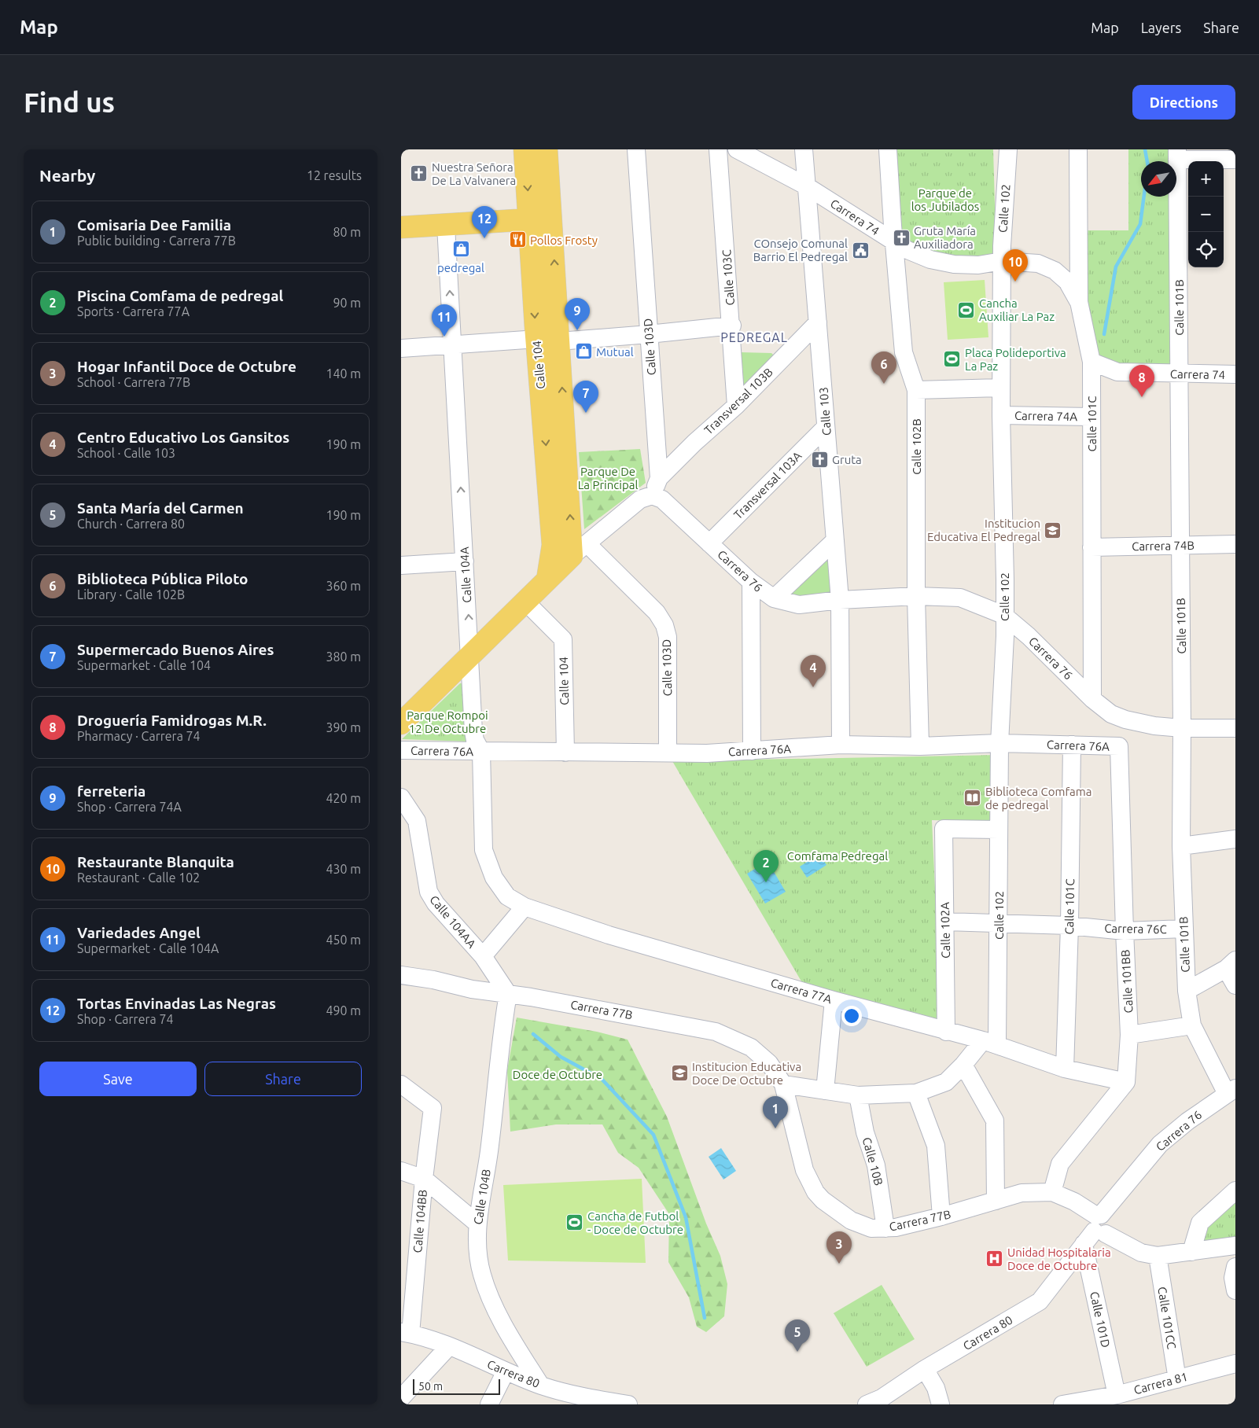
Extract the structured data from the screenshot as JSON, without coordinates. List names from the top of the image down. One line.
{"streets":{"main road":["Calle 104"],"street":["Calle 102","Carrera 74","Calle 103C","Calle 101B","Calle 103D","Transversal 103B","Calle 103","Carrera 74A","Calle 101C","Calle 102B","Transversal 103A","Carrera 74B","Carrera 76","Calle 104A","Carrera 76A","Calle 104AA","Carrera 76C","Calle 102A","Calle 101BB","Carrera 77A","Carrera 77B","Calle 10B","Calle 104B","Calle 104BB","Calle 101CC","Calle 101D","Carrera 80","Carrera 81"]},"crossings":[["Calle 102","Carrera 74"],["Calle 102","Carrera 74A"],["Calle 102","Carrera 76"],["Calle 102","Carrera 76A"],["Calle 102","Carrera 76C"],["Calle 102","Calle 102A"],["Calle 102","Carrera 77A"],["Carrera 74","Calle 101B"],["Carrera 74","Calle 103"],["Carrera 74","Calle 101C"],["Carrera 74","Calle 102B"],["Calle 103C","Transversal 103B"],["Calle 101B","Carrera 74B"],["Calle 101B","Carrera 76"],["Calle 101B","Carrera 76C"],["Calle 103D","Calle 104"],["Calle 103D","Transversal 103B"],["Calle 103D","Carrera 76A"],["Calle 104","Carrera 76A"],["Transversal 103B","Calle 103"],["Calle 103","Transversal 103A"],["Calle 103","Carrera 76"],["Calle 103","Carrera 76A"],["Carrera 74A","Calle 101C"],["Calle 101C","Carrera 74B"],["Calle 101C","Carrera 76"],["Calle 101C","Carrera 76A"],["Calle 101C","Carrera 76C"],["Calle 101C","Carrera 77A"],["Calle 102B","Carrera 76"],["Calle 102B","Carrera 76A"],["Transversal 103A","Carrera 76"],["Carrera 76","Carrera 77B"],["Carrera 76","Calle 101D"],["Carrera 76","Carrera 80"],["Carrera 76A","Calle 101BB"],["Calle 104AA","Carrera 77B"],["Calle 104AA","Calle 104B"],["Carrera 76C","Calle 102A"],["Carrera 76C","Calle 101BB"],["Calle 102A","Carrera 77A"],["Calle 101BB","Carrera 77A"],["Carrera 77B","Calle 10B"],["Carrera 77B","Calle 104B"],["Carrera 77B","Calle 101D"],["Carrera 77B","Carrera 80"],["Calle 104B","Carrera 80"],["Calle 104BB","Carrera 80"],["Calle 101CC","Carrera 81"],["Calle 101D","Carrera 80"],["Calle 101D","Carrera 81"]],"one_way":["Calle 104A"],"districts":["PEDREGAL"],"parks":["Parque de los Jubilados","Parque De La Principal","Parque Rompoi 12 De Octubre","Comfama Pedregal","Doce de Octubre"],"places":{"church":["Nuestra Señora De La Valvanera","Gruta María Auxiliadora","Gruta"],"restaurant":["Pollos Frosty"],"shop":["pedregal","Mutual"],"public building":["COnsejo Comunal Barrio El Pedregal"],"sports":["Cancha Auxiliar La Paz","Placa Polideportiva La Paz","Cancha de Futbol - Doce de Octubre"],"school or university":["Institucion Educativa El Pedregal","Institucion Educativa Doce De Octubre"],"library":["Biblioteca Comfama de pedregal"],"hospital":["Unidad Hospitalaria Doce de Octubre"]},"scale_bar":"50 m","north":"bottom left","page":{"header":"Map","nav":["Map","Layers","Share"],"buttons":["Directions",["Save","Share"]],"title":"Find us","heading":["Nearby","12 results"],"map_buttons":["+","−"],"list":[{"mark":"1","name":"Comisaria Dee Familia","note":"Public building · Carrera 77B","value":"80 m"},{"mark":"2","name":"Piscina Comfama de pedregal","note":"Sports · Carrera 77A","value":"90 m"},{"mark":"3","name":"Hogar Infantil Doce de Octubre","note":"School · Carrera 77B","value":"140 m"},{"mark":"4","name":"Centro Educativo Los Gansitos","note":"School · Calle 103","value":"190 m"},{"mark":"5","name":"Santa María del Carmen","note":"Church · Carrera 80","value":"190 m"},{"mark":"6","name":"Biblioteca Pública Piloto","note":"Library · Calle 102B","value":"360 m"},{"mark":"7","name":"Supermercado Buenos Aires","note":"Supermarket · Calle 104","value":"380 m"},{"mark":"8","name":"Droguería Famidrogas M.R.","note":"Pharmacy · Carrera 74","value":"390 m"},{"mark":"9","name":"ferreteria","note":"Shop · Carrera 74A","value":"420 m"},{"mark":"10","name":"Restaurante Blanquita","note":"Restaurant · Calle 102","value":"430 m"},{"mark":"11","name":"Variedades Angel","note":"Supermarket · Calle 104A","value":"450 m"},{"mark":"12","name":"Tortas Envinadas Las Negras","note":"Shop · Carrera 74","value":"490 m"}],"pins":["12","10","9","11","6","8","7","4","2","1","3","5"],"scale":"50 m"}}
